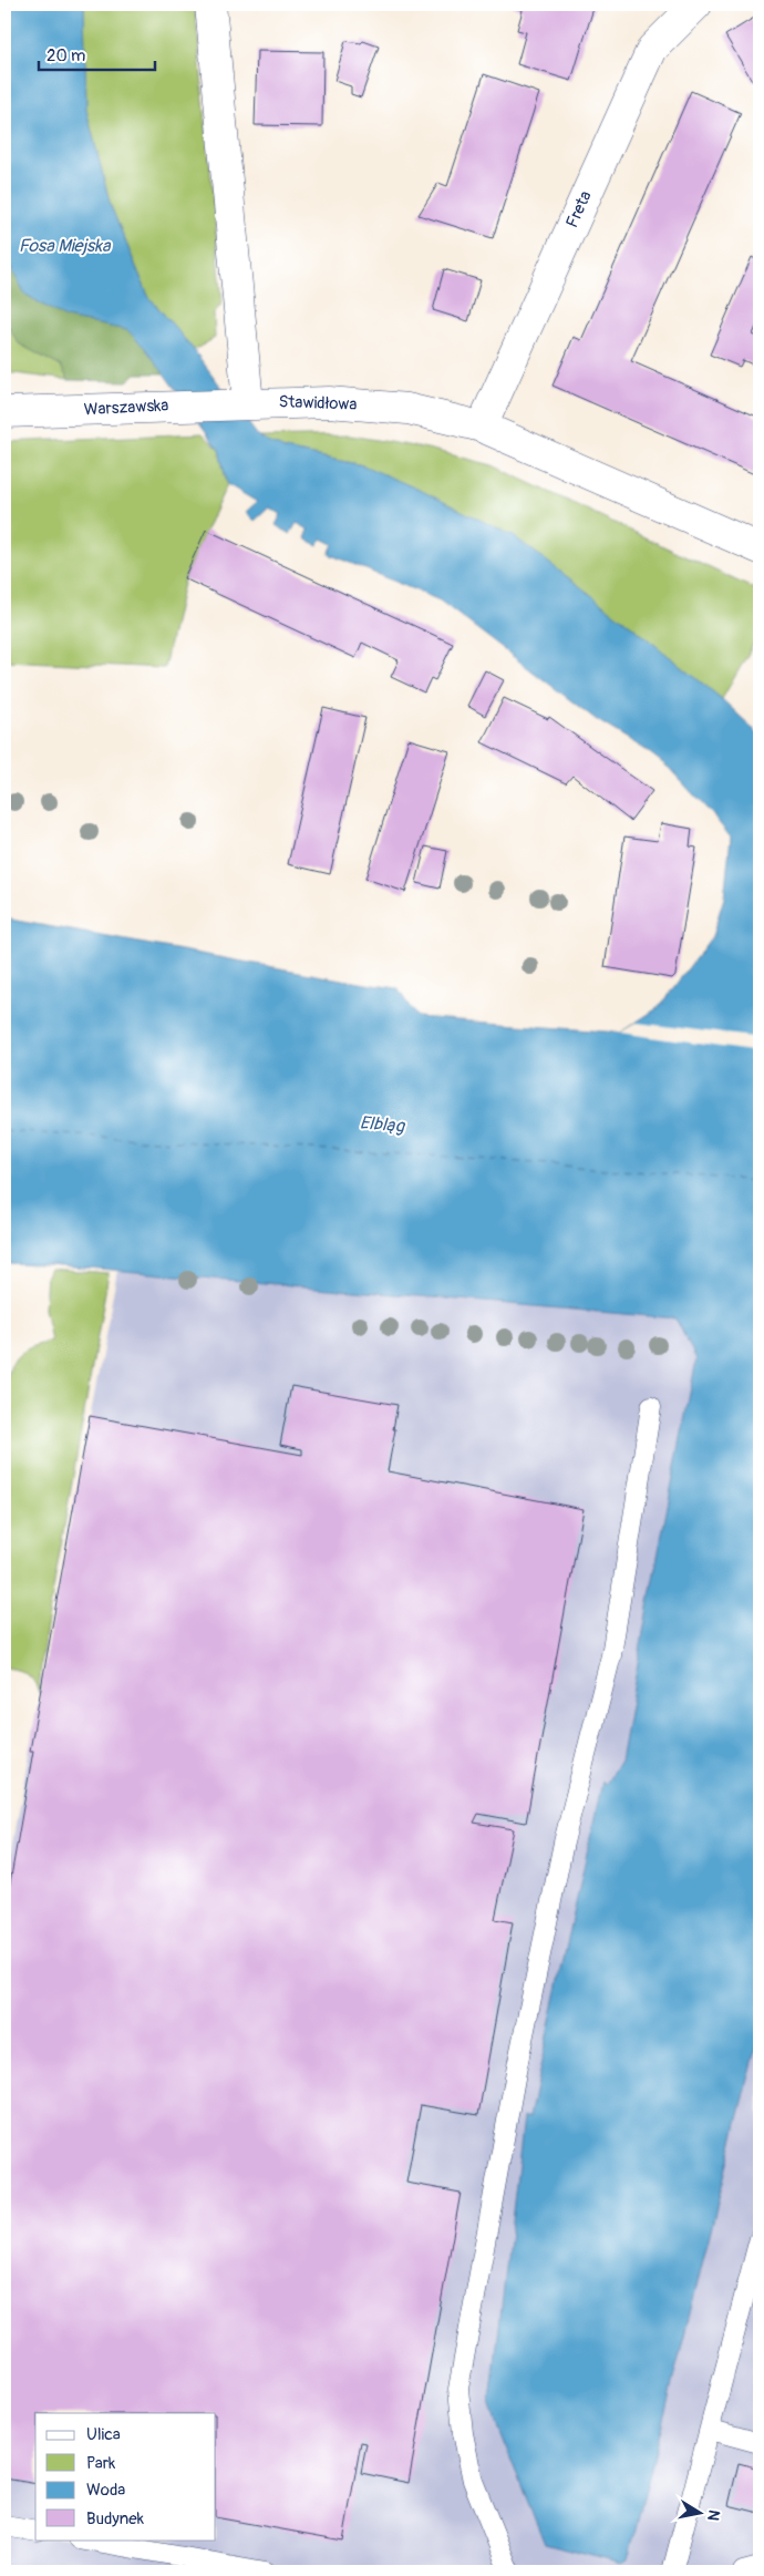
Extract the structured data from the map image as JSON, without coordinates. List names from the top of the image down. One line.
{"streets":{"street":["Freta","Stawidłowa","Warszawska"]},"crossings":[["Freta","Stawidłowa"],["Stawidłowa","Warszawska"]],"water":["Fosa Miejska","Elbląg"],"legend":["Ulica","Park","Woda","Budynek"],"scale_bar":"20 m","north":"right"}
